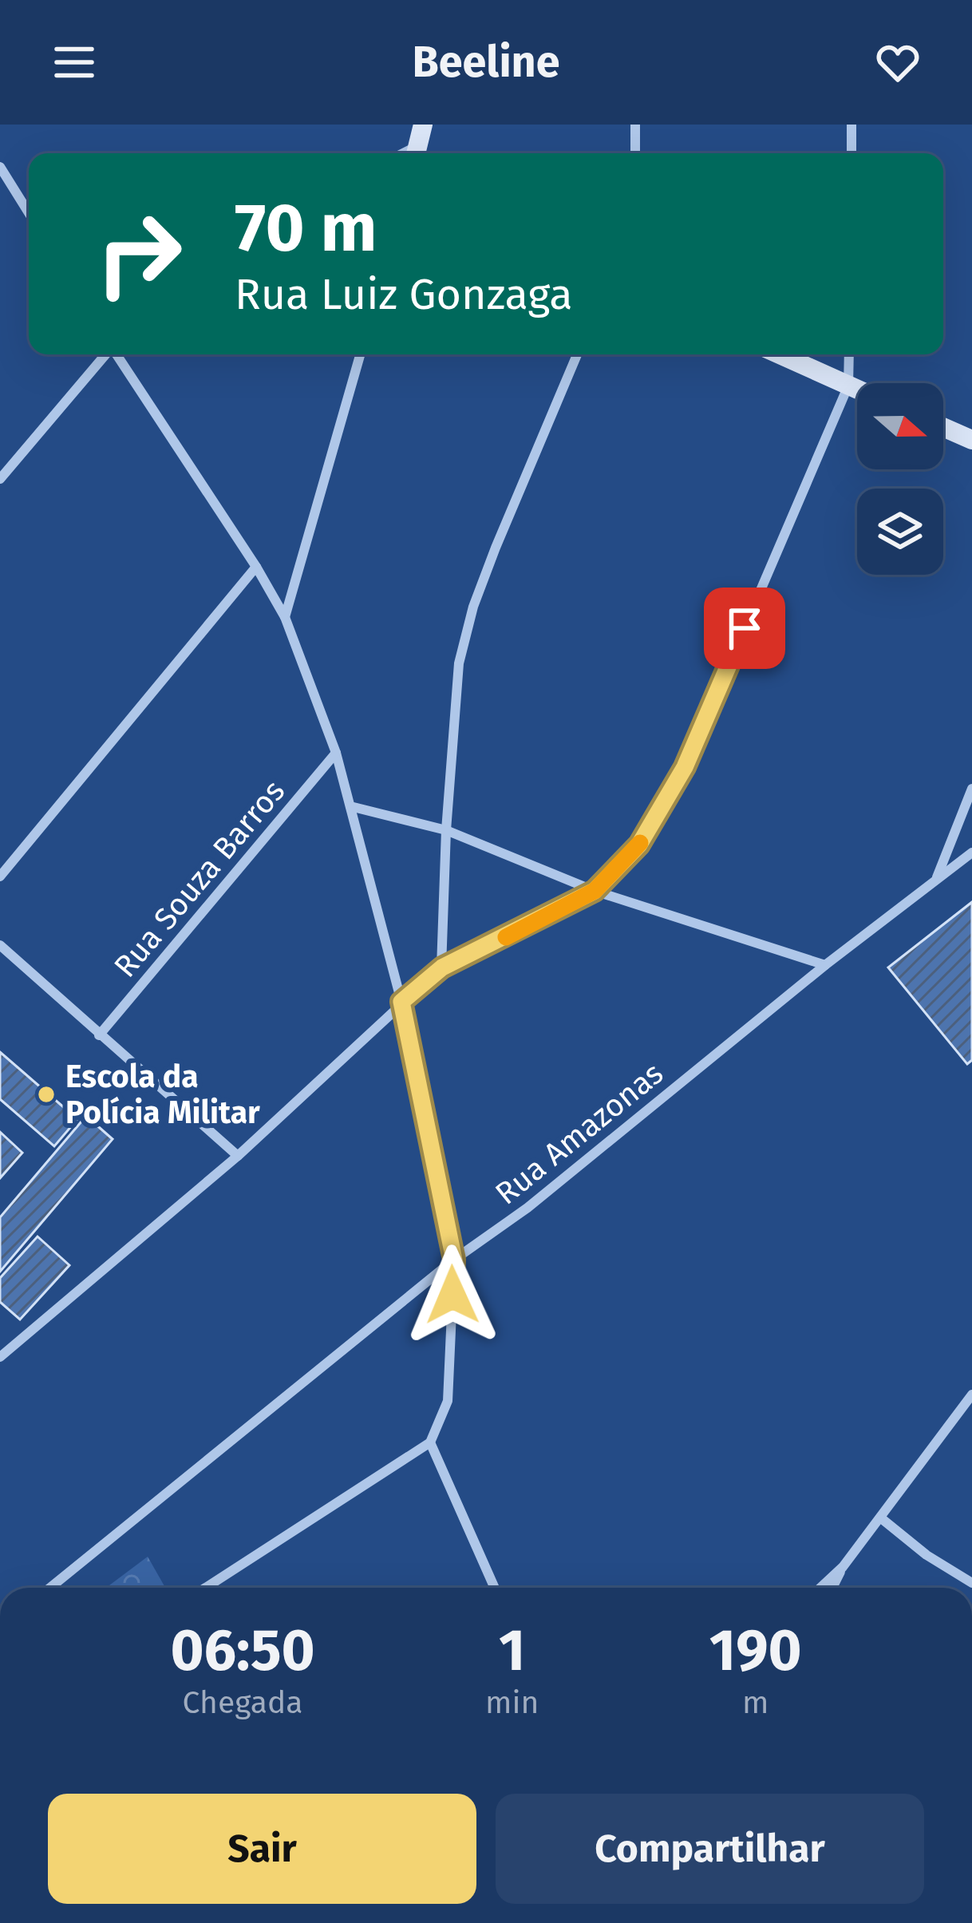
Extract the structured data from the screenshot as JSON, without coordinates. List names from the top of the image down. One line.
{"streets":{"street":["Rua Souza Barros","Rua Amazonas"]},"places":["Escola da Polícia Militar"],"north":"right","page":{"header":"Beeline","turn":["70 m","Rua Luiz Gonzaga"],"eta":["06:50","Chegada","1","min","190","m"],"buttons":["Sair","Compartilhar"]}}
